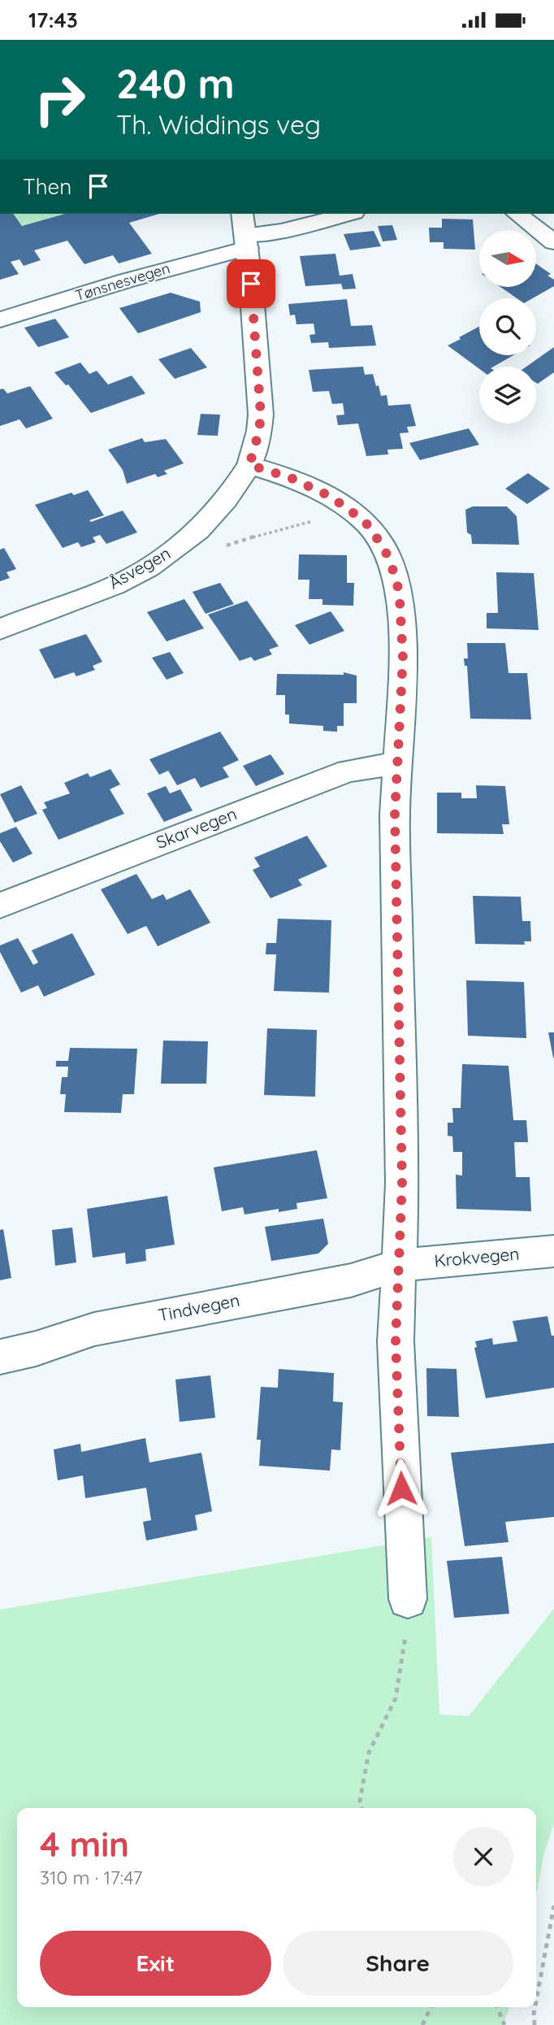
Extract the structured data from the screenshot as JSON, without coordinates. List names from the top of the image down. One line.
{"streets":{"street":["Tønsnesvegen","Åsvegen","Skarvegen","Krokvegen","Tindvegen"]},"crossings":[["Tønsnesvegen","Åsvegen"],["Krokvegen","Tindvegen"]],"north":"right","page":{"status":"17:43","turn":["240 m","Th. Widdings veg"],"then":"Then","heading":["4 min","310 m · 17:47"],"buttons":["Exit","Share"]}}
